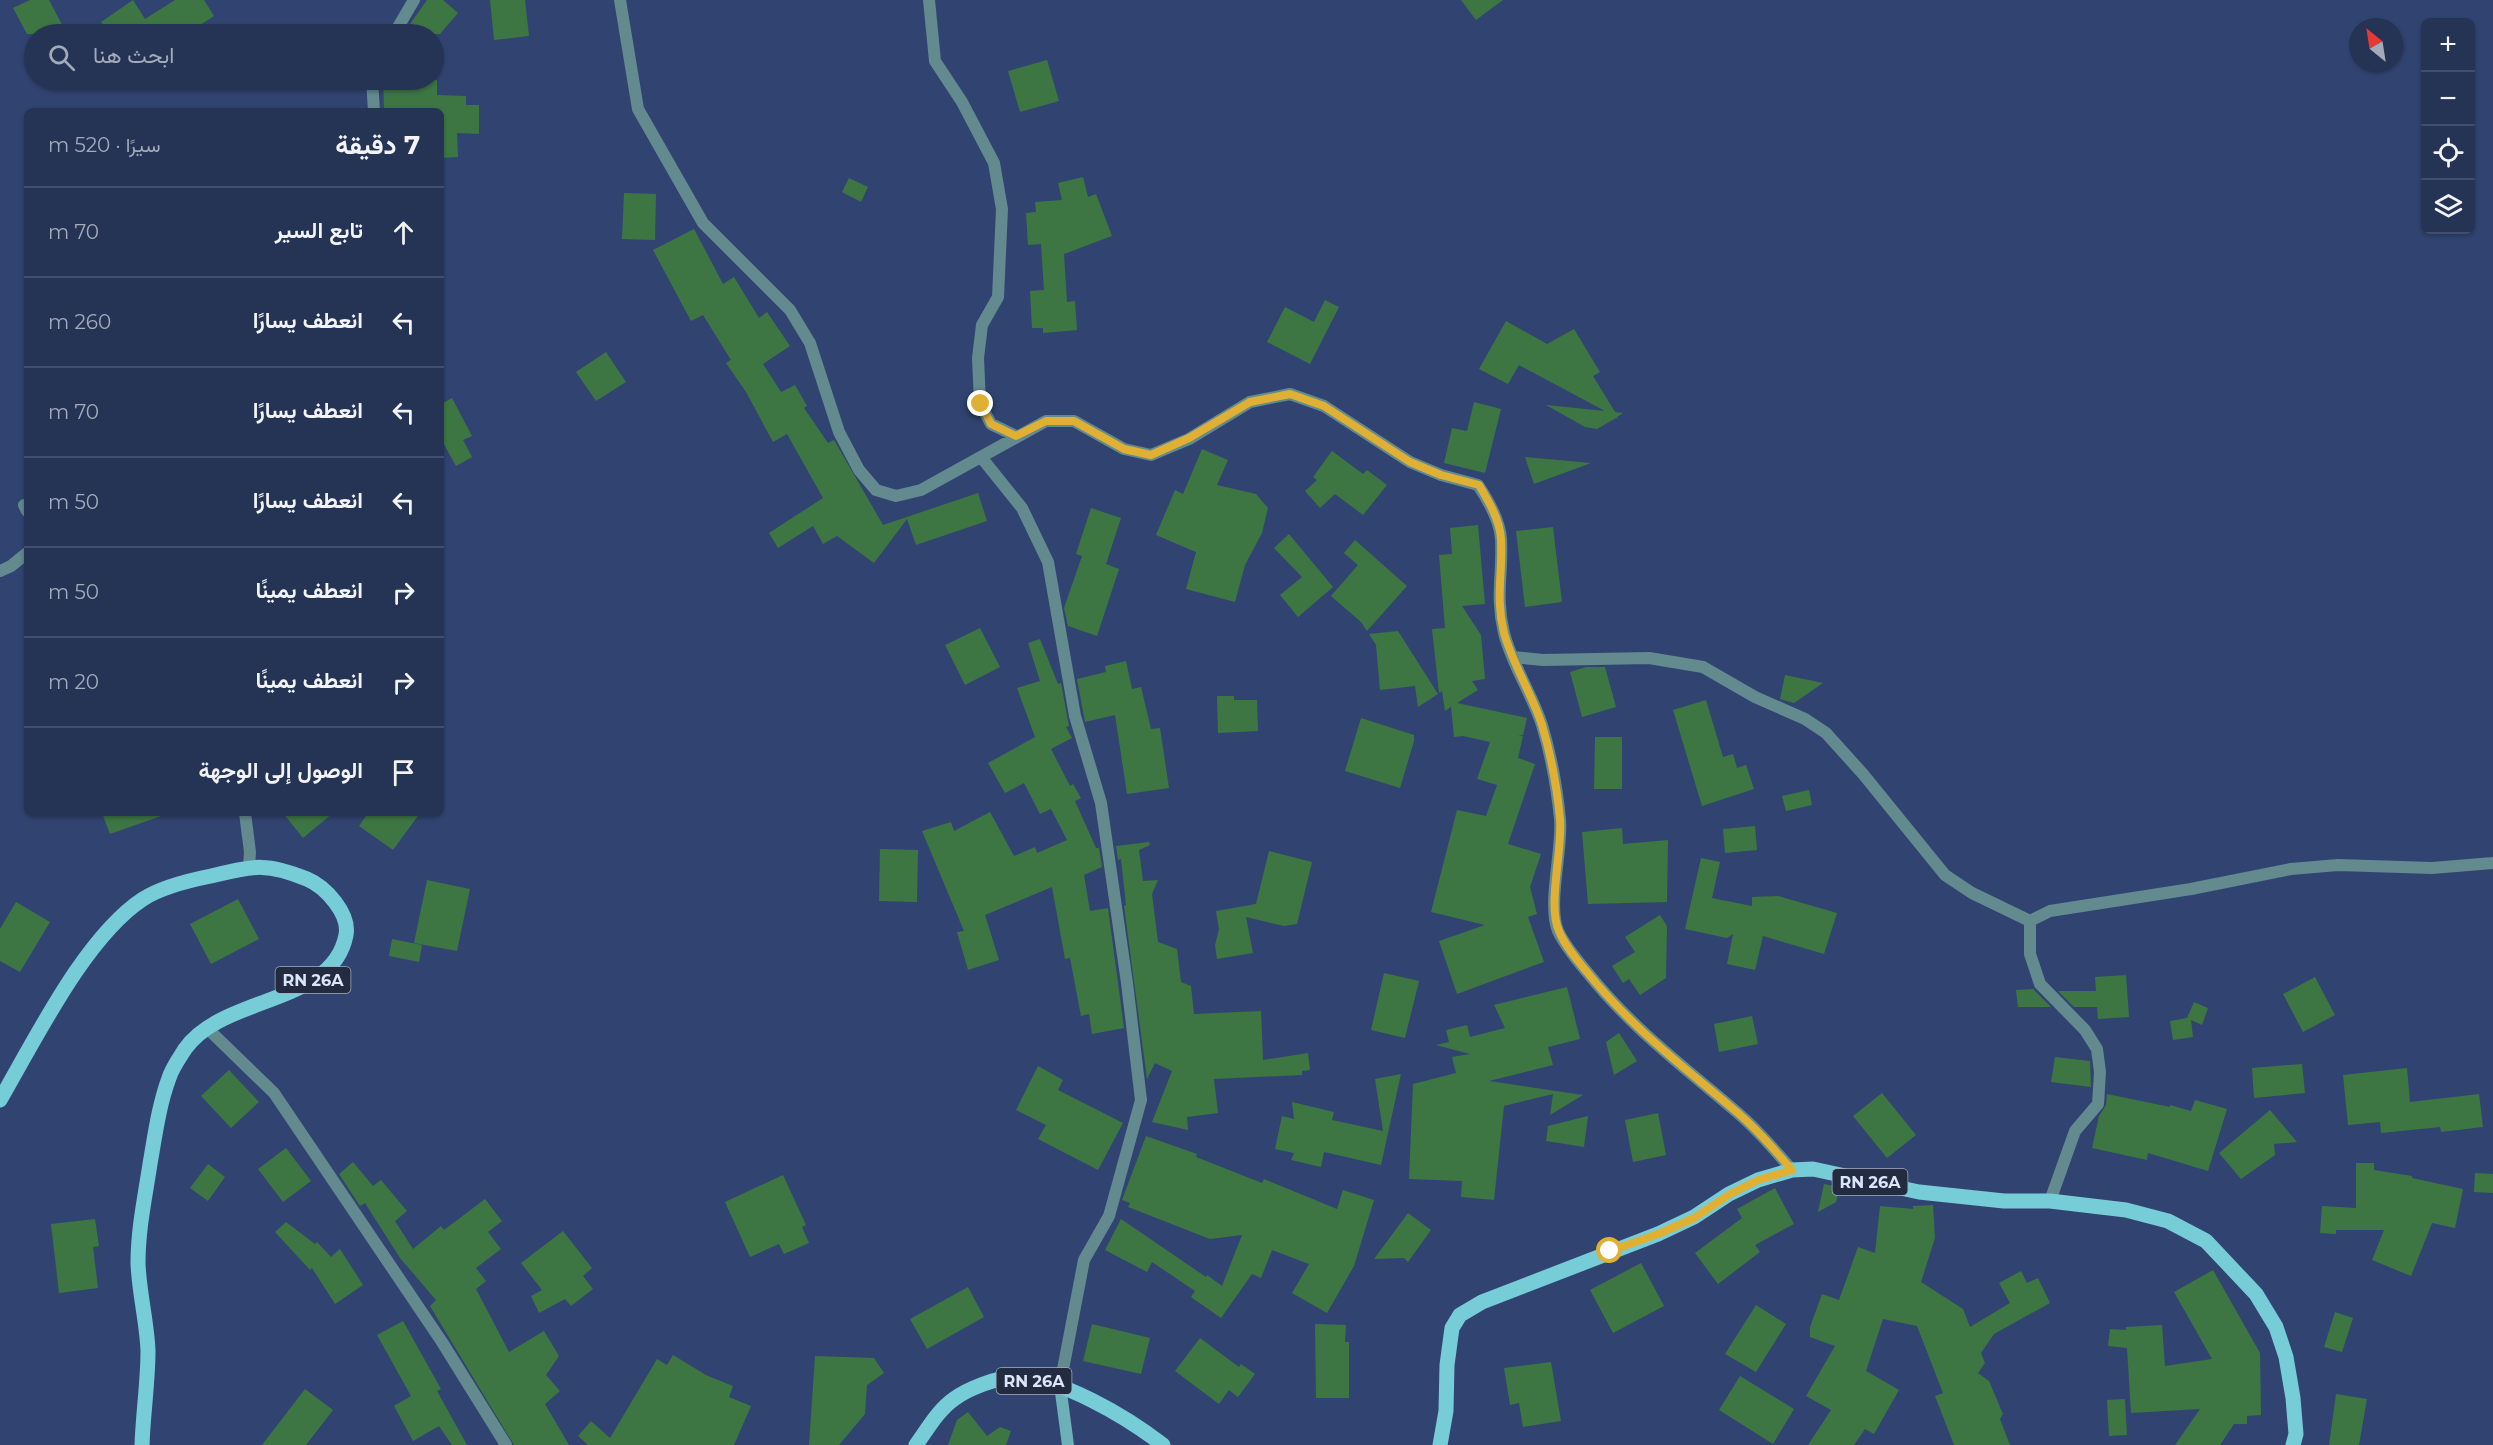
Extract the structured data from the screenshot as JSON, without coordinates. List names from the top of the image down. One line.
{"streets":{"main road":["RN 26A"]},"north":"top left","page":{"map_buttons":["+","−"],"search":"ابحث هنا","heading":["7 دقيقة","سيرًا · 520 m"],"list":[["تابع السير","70 m"],["انعطف يسارًا","260 m"],["انعطف يسارًا","70 m"],["انعطف يسارًا","50 m"],["انعطف يمينًا","50 m"],["انعطف يمينًا","20 m"],"الوصول إلى الوجهة"]}}
